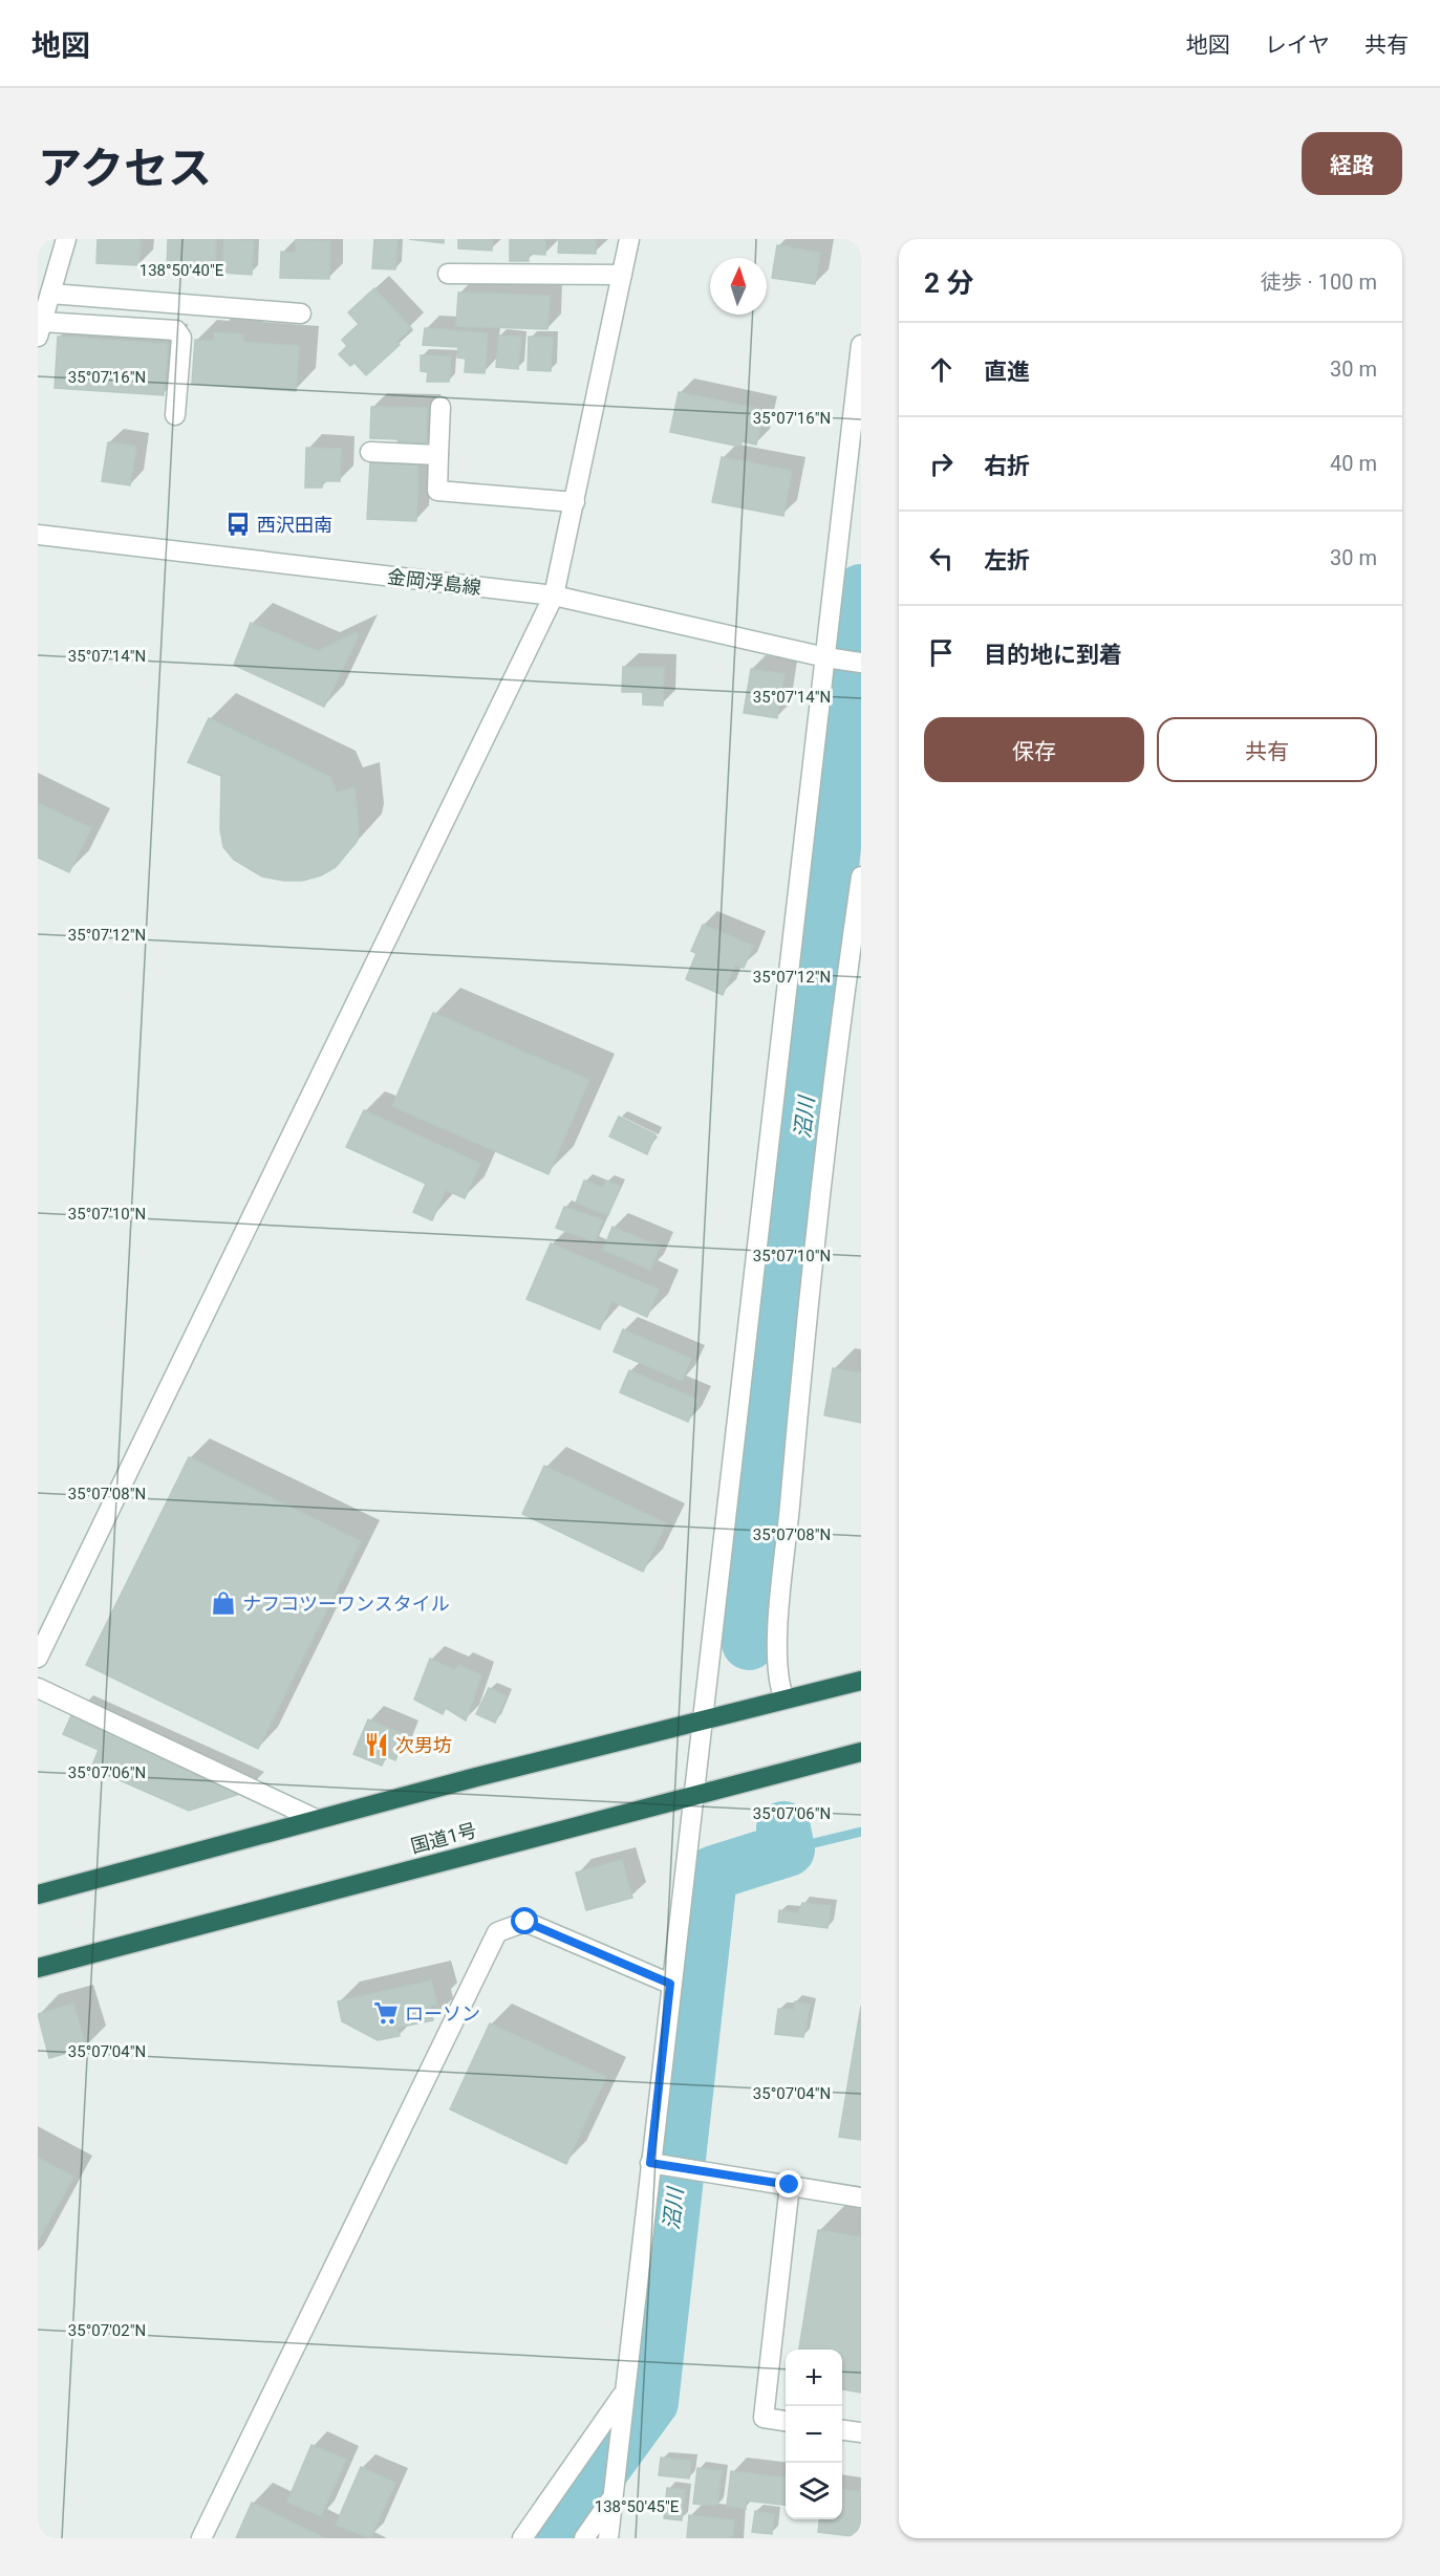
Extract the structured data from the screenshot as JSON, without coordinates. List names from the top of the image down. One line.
{"streets":{"highway":["国道1号"],"street":["金岡浮島線"]},"water":["沼川"],"places":{"bus stop":["西沢田南"],"shop":["ナフコツーワンスタイル"],"restaurant":["次男坊"],"supermarket":["ローソン"]},"north":"top","page":{"header":"地図","nav":["地図","レイヤ","共有"],"title":"アクセス","buttons":["経路",["保存","共有"]],"heading":["2 分","徒歩 · 100 m"],"list":[["直進","30 m"],["右折","40 m"],["左折","30 m"],"目的地に到着"],"map_buttons":["+","−"]},"coordinates":["138°50'40\"E","35°07'16\"N","35°07'14\"N","35°07'12\"N","35°07'10\"N","35°07'08\"N","35°07'06\"N","35°07'04\"N","35°07'02\"N","138°50'45\"E"]}
